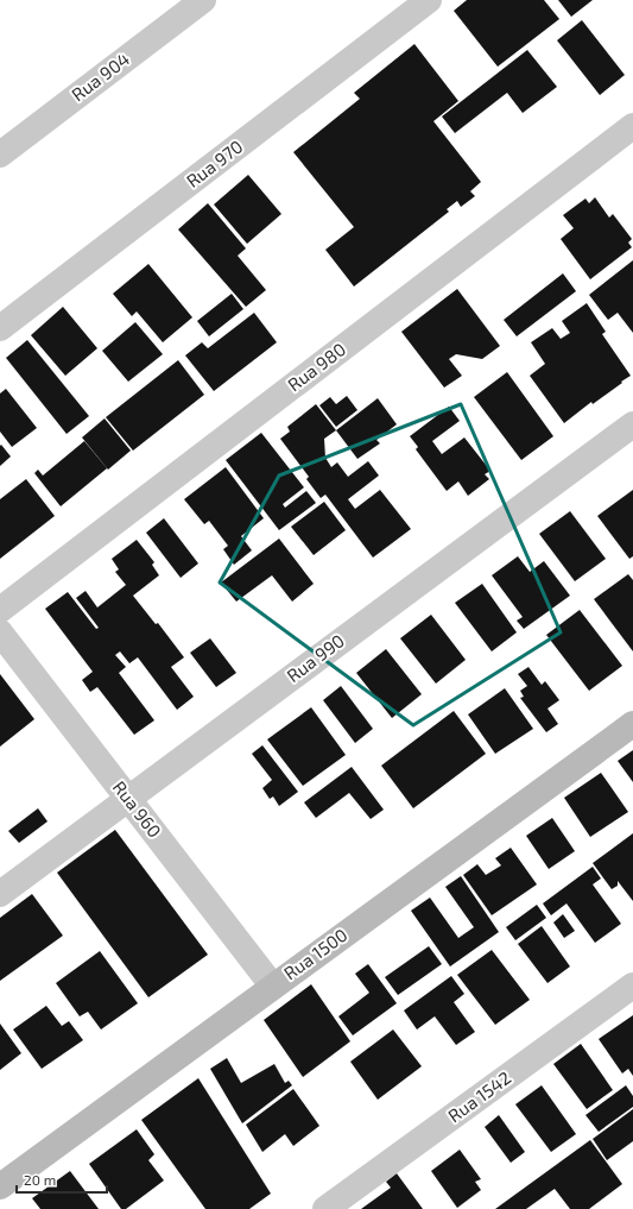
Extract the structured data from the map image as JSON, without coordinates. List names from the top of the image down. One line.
{"streets":{"street":["Rua 904","Rua 970","Rua 980","Rua 990","Rua 960","Rua 1500","Rua 1542"]},"crossings":[["Rua 990","Rua 960"],["Rua 960","Rua 1500"]],"scale_bar":"20 m"}
